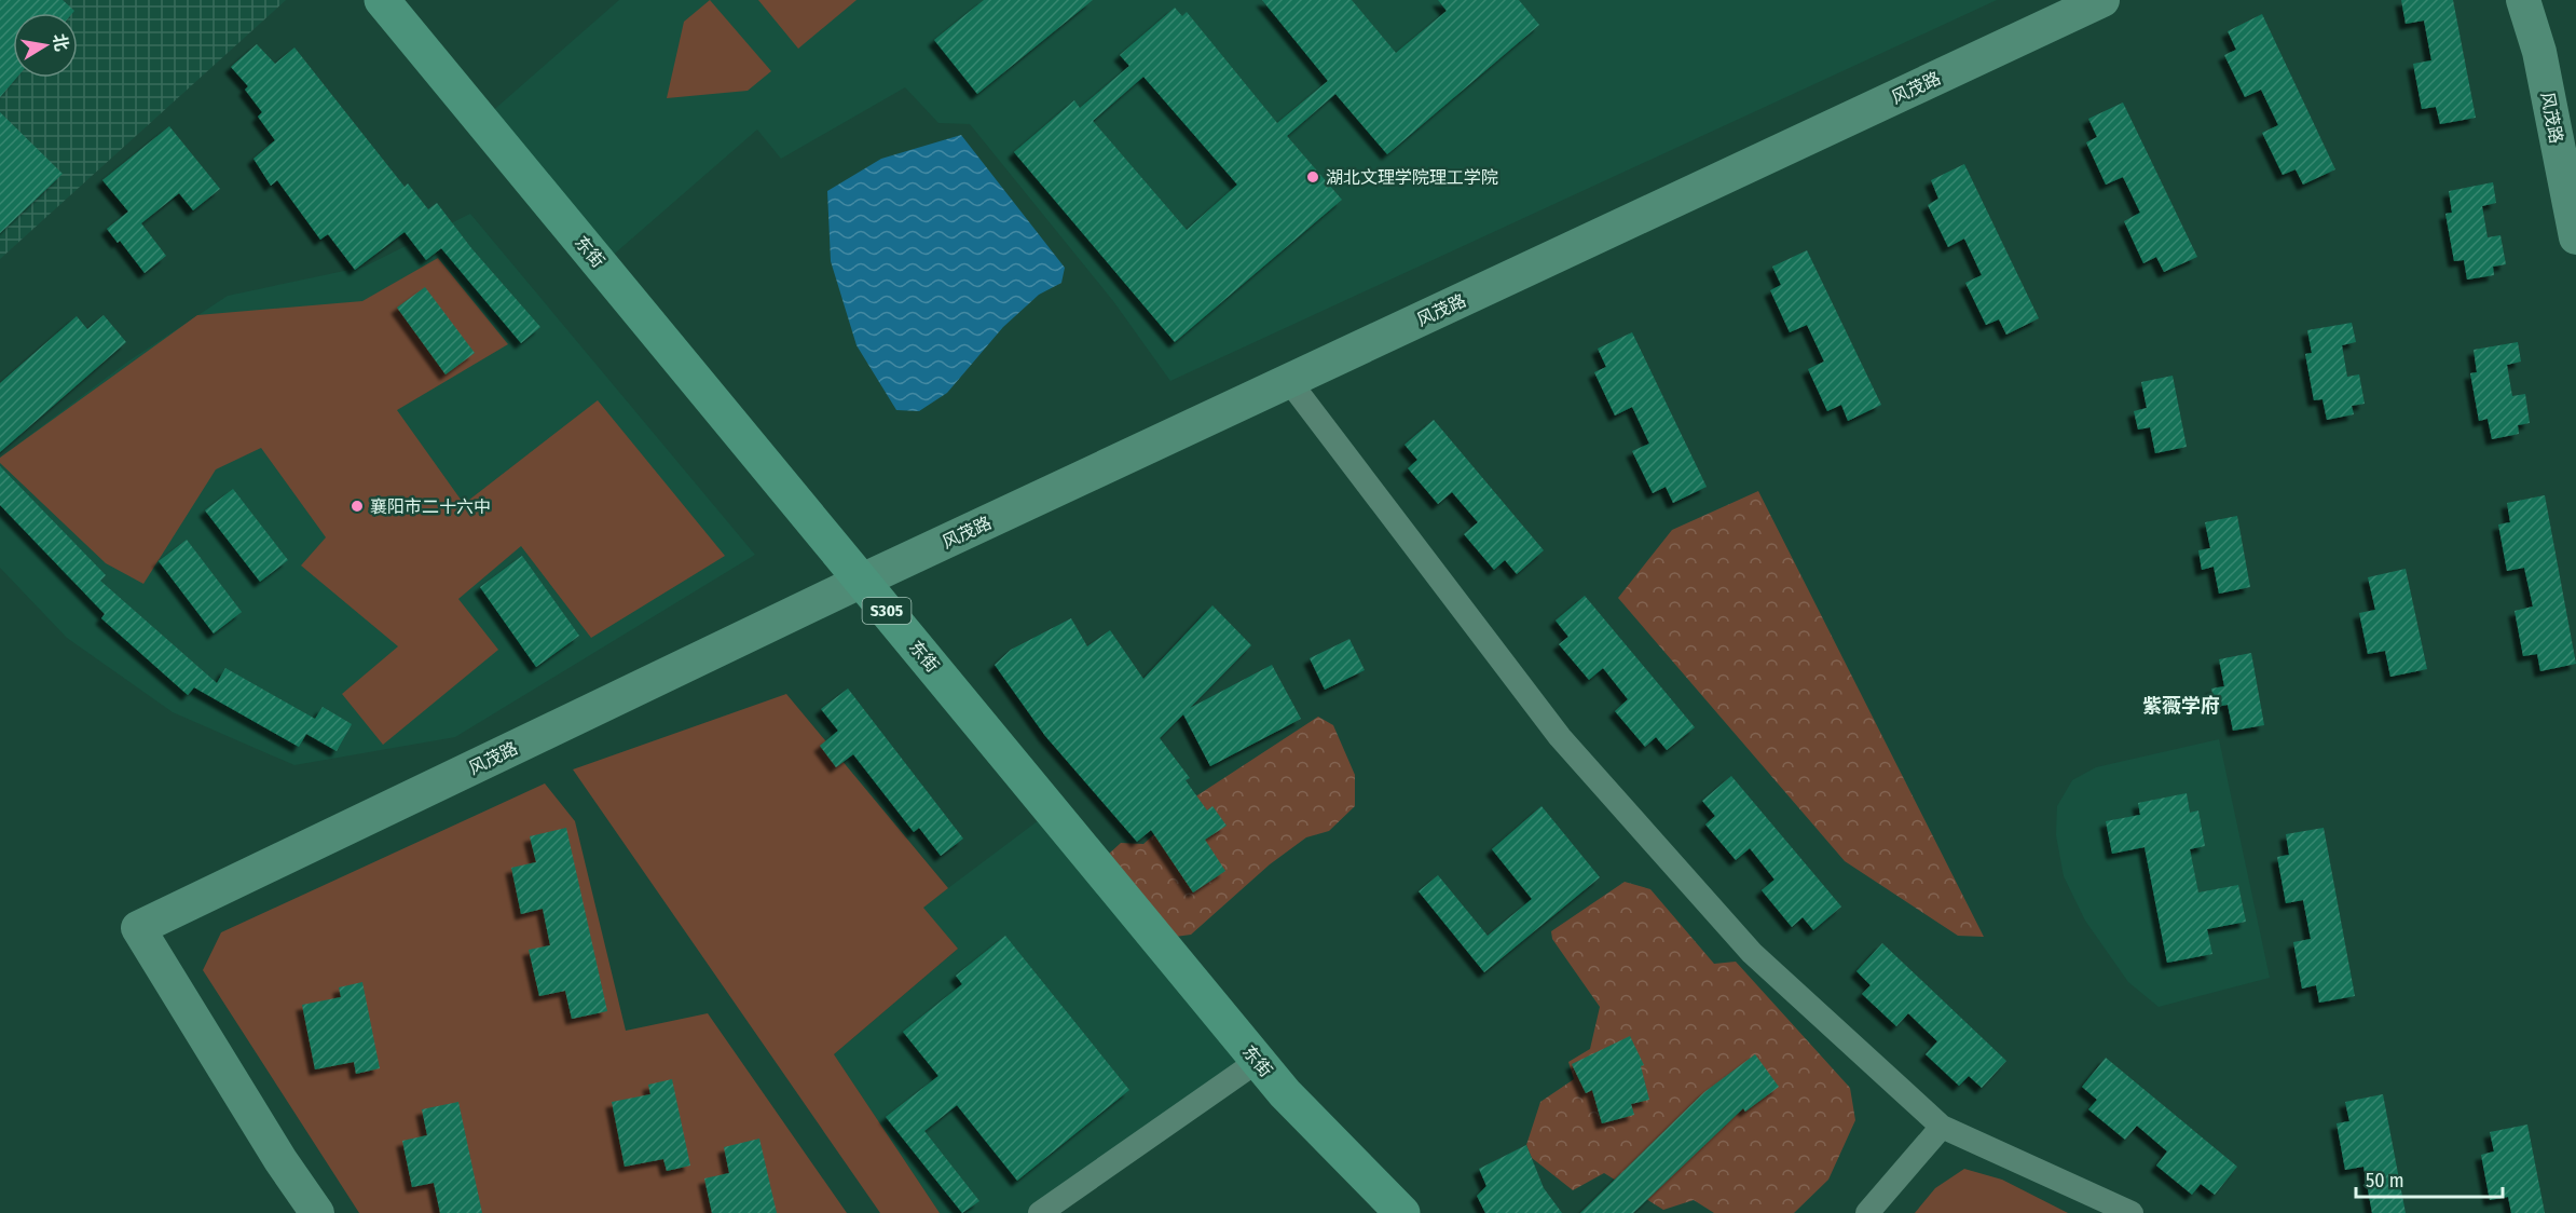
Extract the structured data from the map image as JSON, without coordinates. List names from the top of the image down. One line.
{"streets":{"main road":["东街","S305"],"street":["风茂路"]},"crossings":[["风茂路","东街"]],"districts":["紫薇学府"],"places":["湖北文理学院理工学院","襄阳市二十六中"],"scale_bar":"50 m","north":"right"}
